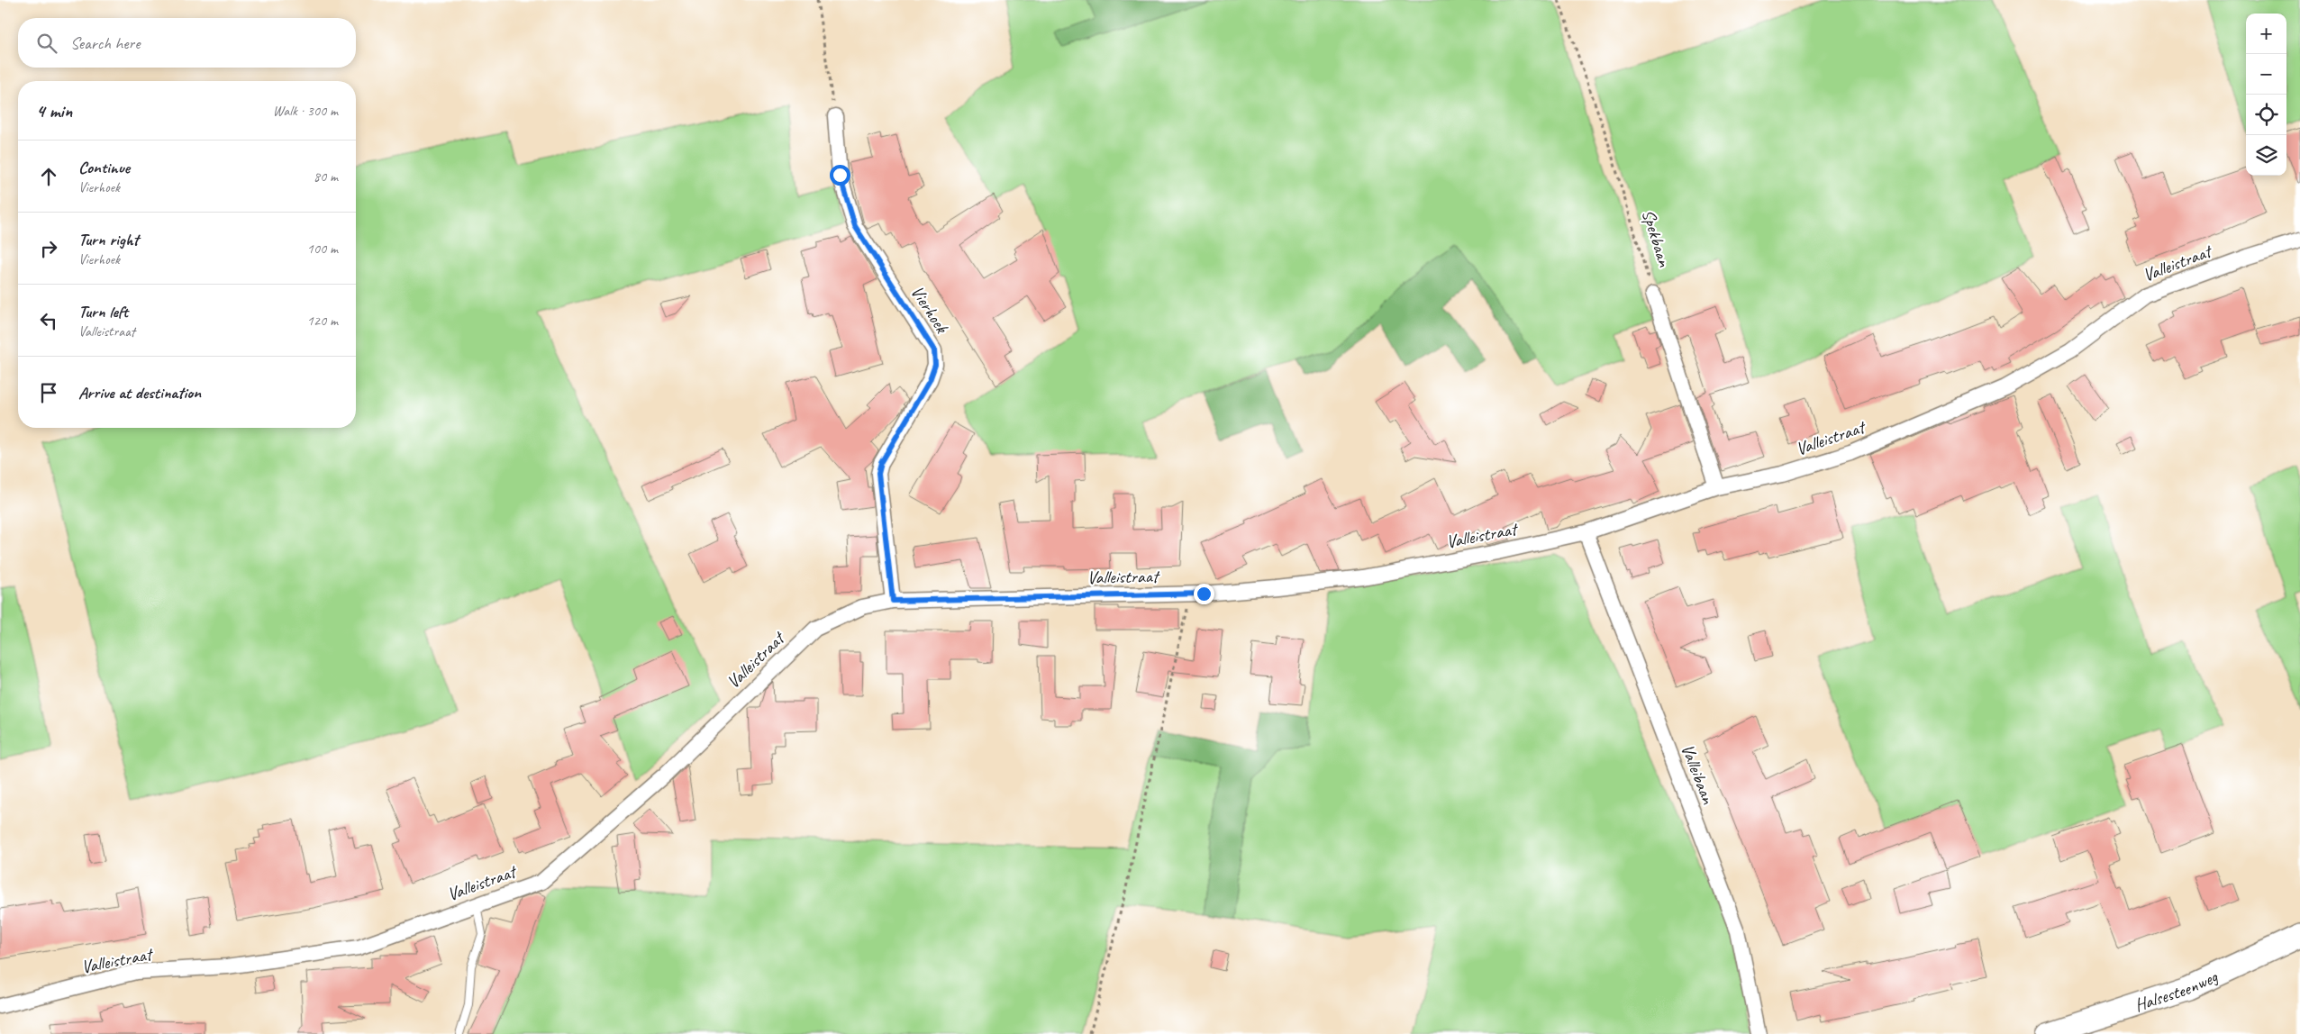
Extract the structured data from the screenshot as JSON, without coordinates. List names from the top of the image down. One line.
{"streets":{"main road":["Halsesteenweg"],"street":["Spekbaan","Valleistraat","Vierhoek","Valleibaan"]},"crossings":[["Spekbaan","Valleistraat"],["Valleistraat","Vierhoek"],["Valleistraat","Valleibaan"]],"page":{"map_buttons":["+","−"],"search":"Search here","heading":["4 min","Walk · 300 m"],"list":[["Continue","Vierhoek","80 m"],["Turn right","Vierhoek","100 m"],["Turn left","Valleistraat","120 m"],"Arrive at destination"]}}
